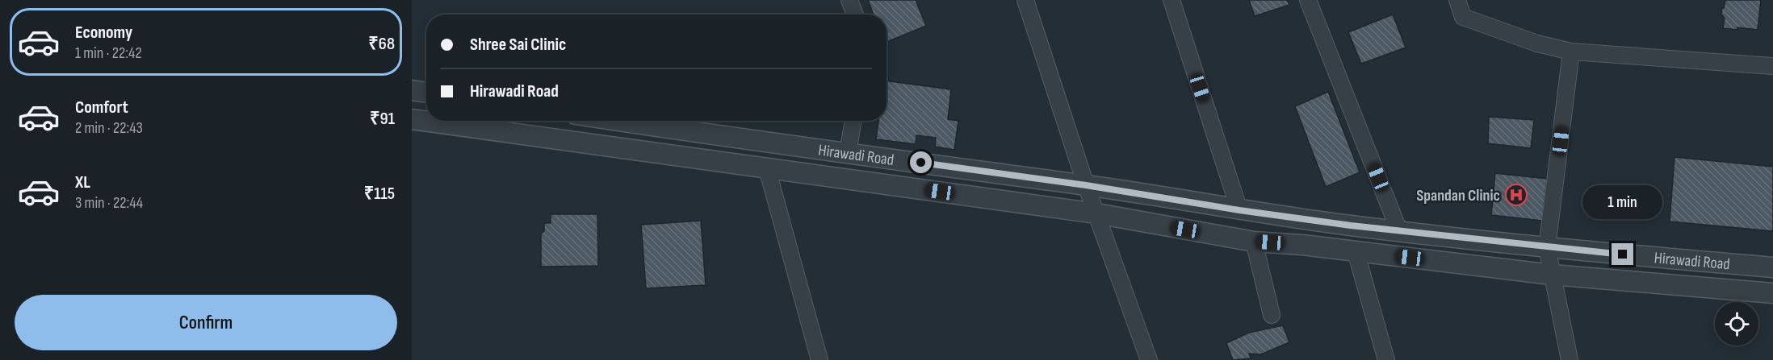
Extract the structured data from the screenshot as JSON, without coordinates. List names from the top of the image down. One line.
{"streets":{"street":["Hirawadi Road"]},"places":{"hospital":["Spandan Clinic"]},"page":{"list":[{"name":"Economy","note":"1 min · 22:42","value":"₹68"},{"name":"Comfort","note":"2 min · 22:43","value":"₹91"},{"name":"XL","note":"3 min · 22:44","value":"₹115"}],"banner":["Shree Sai Clinic","Hirawadi Road"],"bubble":"1 min","buttons":"Confirm"}}
